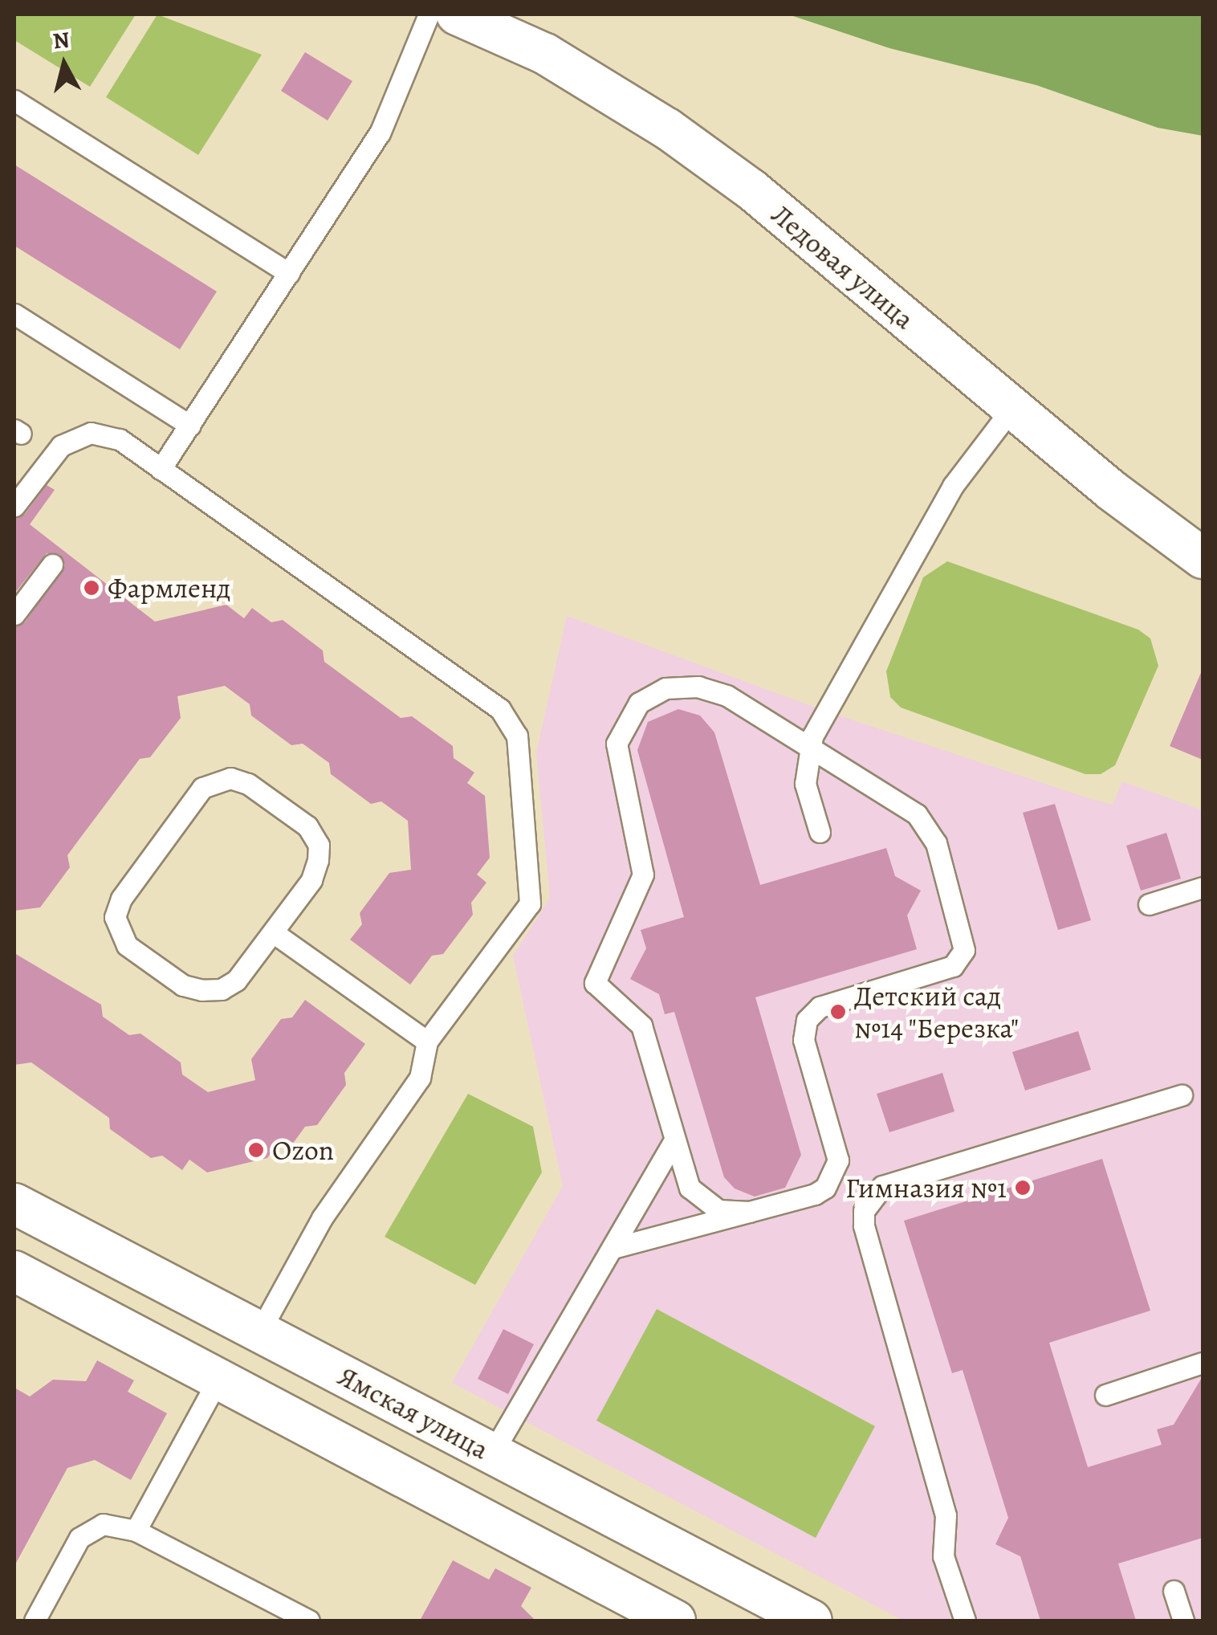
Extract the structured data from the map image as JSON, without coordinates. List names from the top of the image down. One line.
{"streets":{"street":["Ледовая улица","Ямская улица"]},"places":["Фармленд","Детский сад №14 \"Березка\"","Ozon","Гимназия №1"],"north":"top"}
